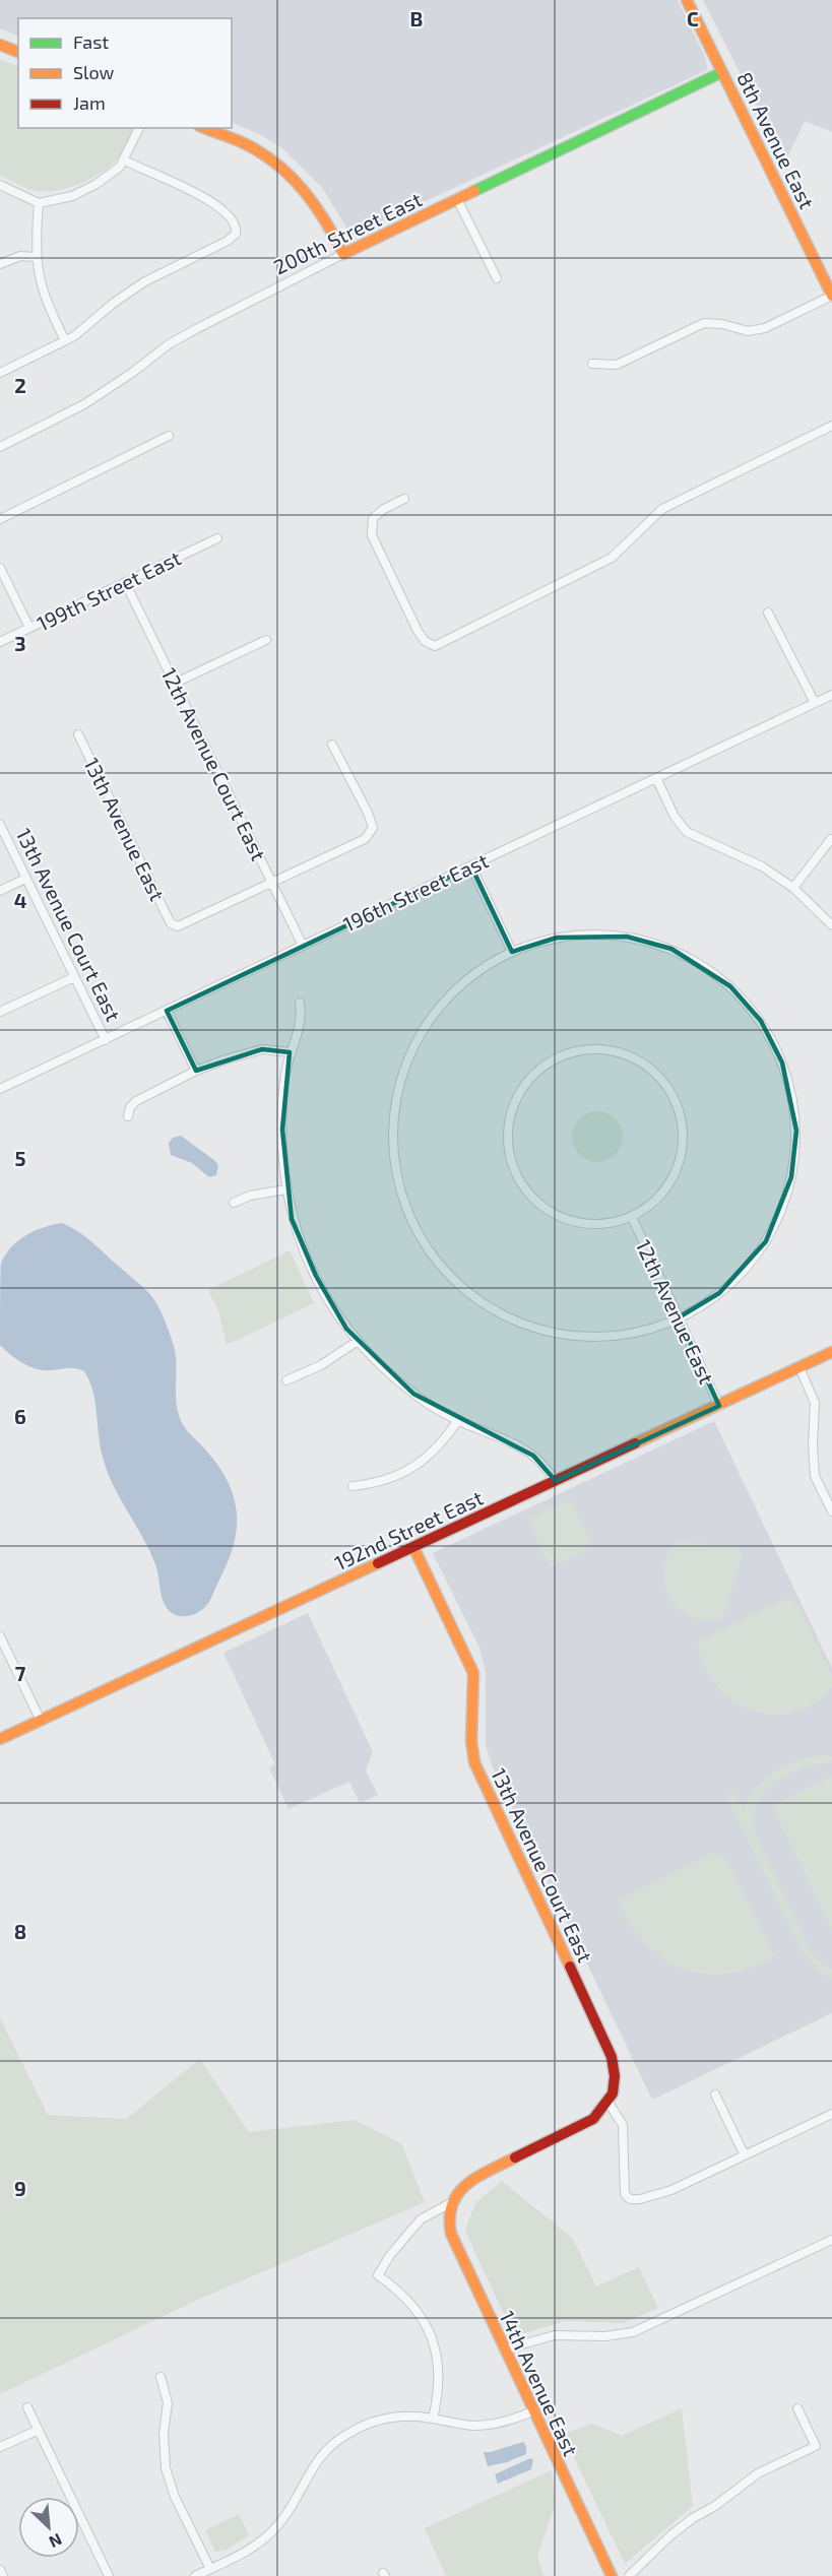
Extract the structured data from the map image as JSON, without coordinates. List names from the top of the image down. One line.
{"streets":{"street":["8th Avenue East","200th Street East","199th Street East","12th Avenue Court East","13th Avenue East","196th Street East","13th Avenue Court East","12th Avenue East","192nd Street East","14th Avenue East"]},"crossings":[["8th Avenue East","200th Street East"],["199th Street East","12th Avenue Court East"],["12th Avenue Court East","13th Avenue East"],["12th Avenue Court East","196th Street East"],["196th Street East","13th Avenue Court East"],["13th Avenue Court East","192nd Street East"],["12th Avenue East","192nd Street East"]],"legend":["Fast","Slow","Jam"],"north":"bottom right","grid":{"columns":["B","C"],"rows":["2","3","4","5","6","7","8","9"]}}
